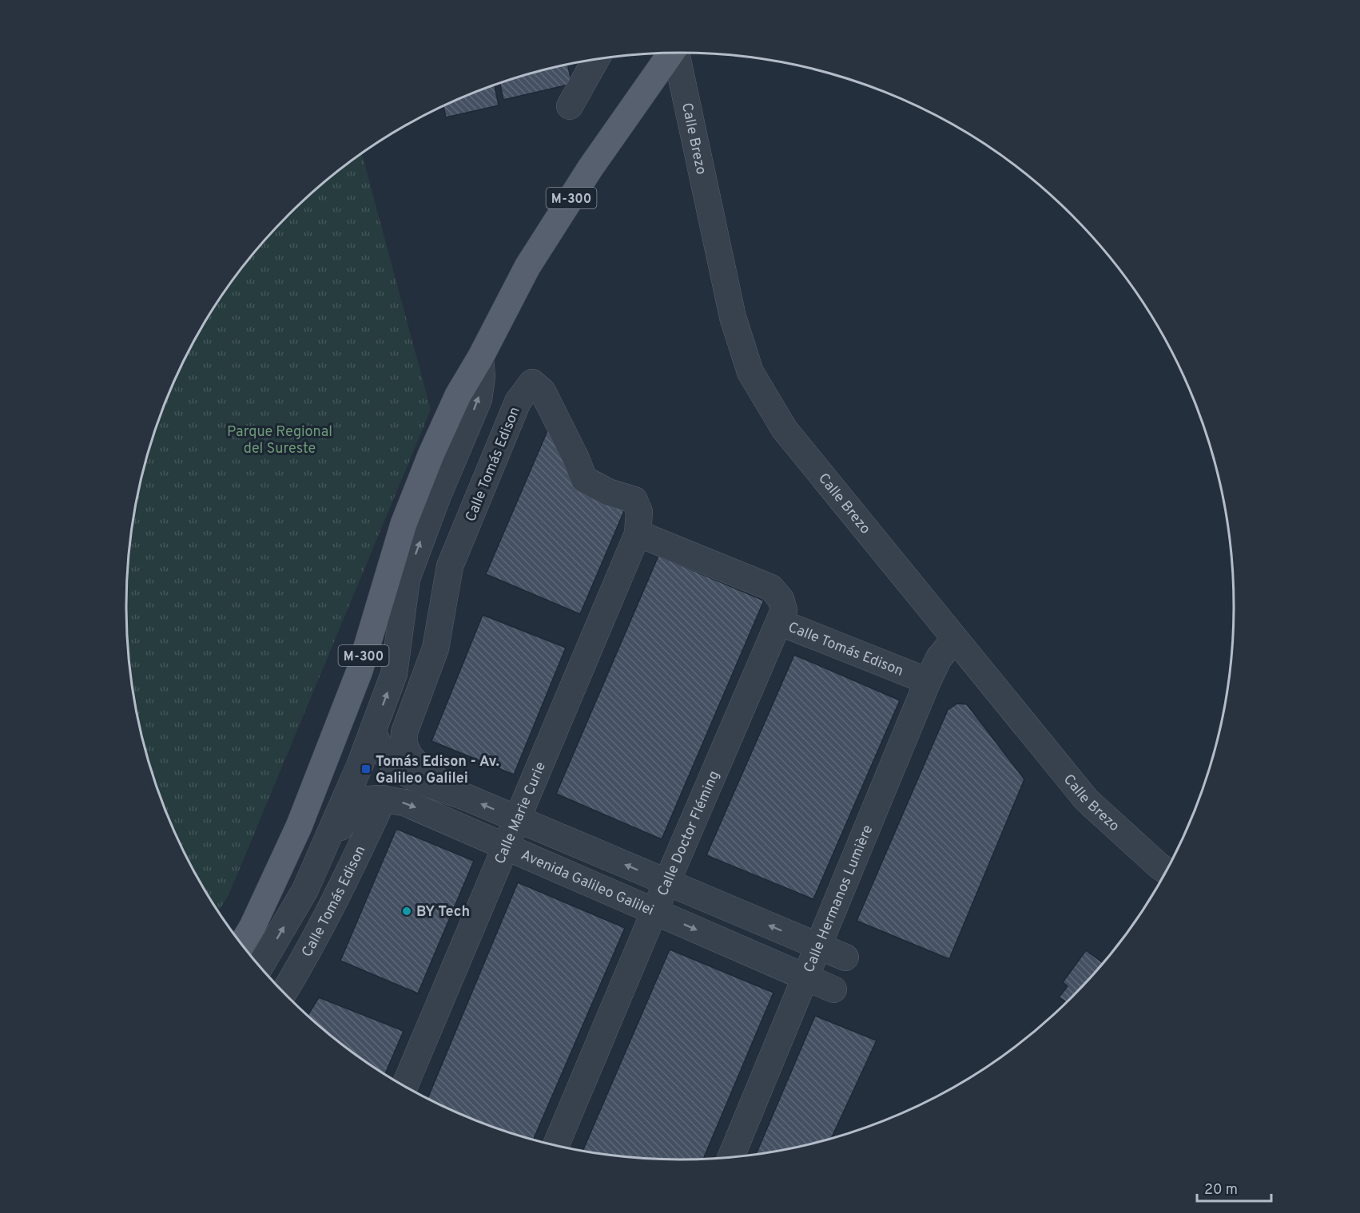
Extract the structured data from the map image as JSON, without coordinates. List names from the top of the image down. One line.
{"streets":{"main road":["M-300"],"street":["Calle Brezo","Calle Tomás Edison","Calle Marie Curie","Calle Doctor Fléming","Avenida Galileo Galilei","Calle Hermanos Lumière"]},"crossings":[["Calle Brezo","Calle Hermanos Lumière"],["Calle Tomás Edison","Calle Marie Curie"],["Calle Tomás Edison","Calle Doctor Fléming"],["Calle Tomás Edison","Avenida Galileo Galilei"],["Calle Tomás Edison","Calle Hermanos Lumière"],["Calle Marie Curie","Avenida Galileo Galilei"],["Calle Doctor Fléming","Avenida Galileo Galilei"],["Avenida Galileo Galilei","Calle Hermanos Lumière"]],"parks":["Parque Regional del Sureste"],"places":{"transit":["Tomás Edison - Av. Galileo Galilei"],"other":["BY Tech"]},"scale_bar":"20 m"}
